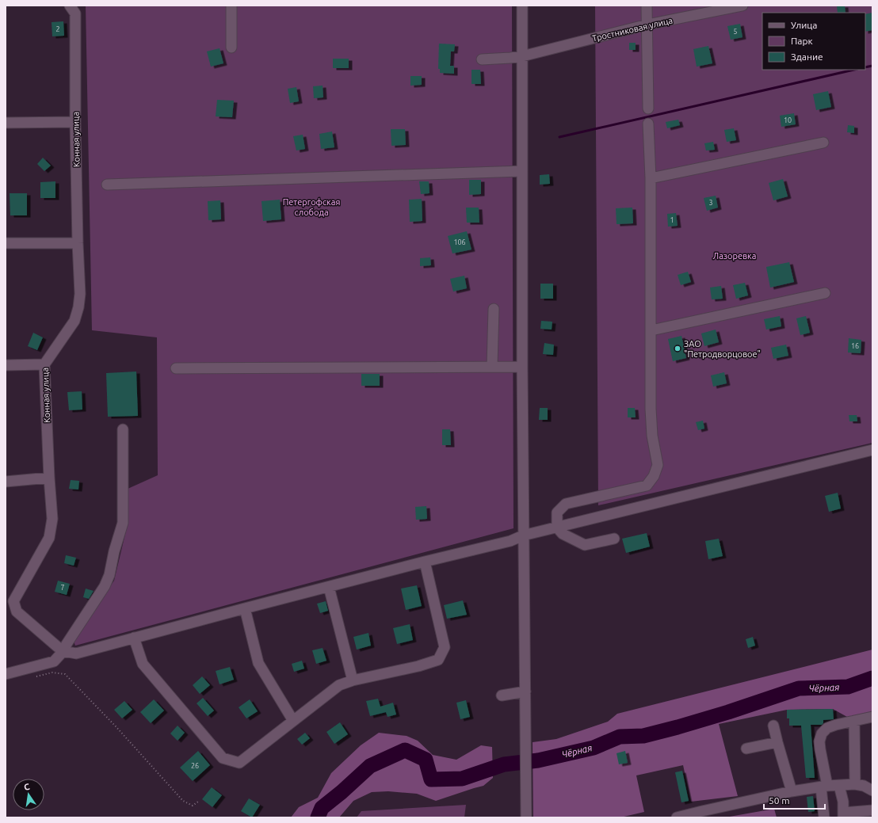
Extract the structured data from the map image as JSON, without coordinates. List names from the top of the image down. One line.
{"streets":{"street":["Тростниковая улица","Конная улица"]},"water":["Чёрная"],"parks":["Петергофская слобода","Лазоревка"],"places":["ЗАО \"Петродворцовое\""],"house_numbers":["2","5","10","3","1","106","16","7","26"],"legend":["Улица","Парк","Здание"],"scale_bar":"50 m","north":"top"}
